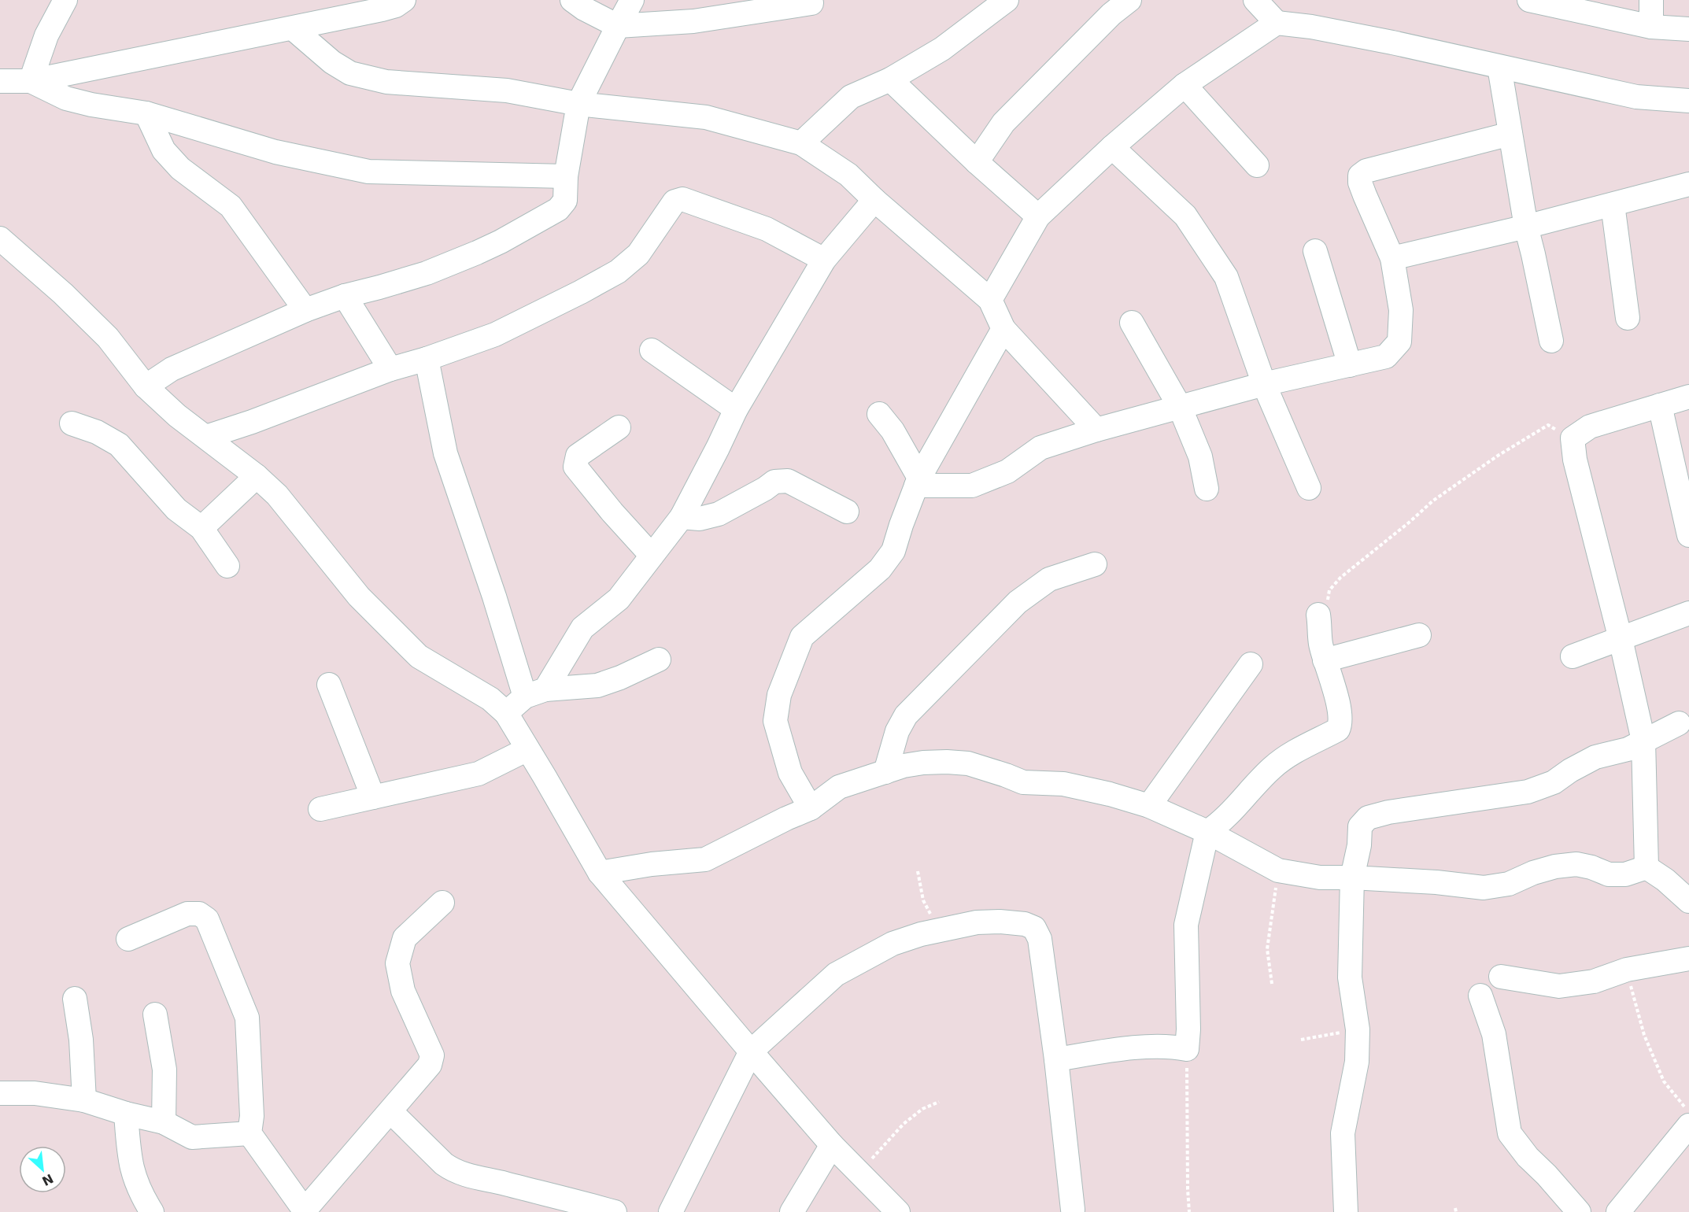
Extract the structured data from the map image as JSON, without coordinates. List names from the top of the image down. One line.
{"north":"bottom right"}
